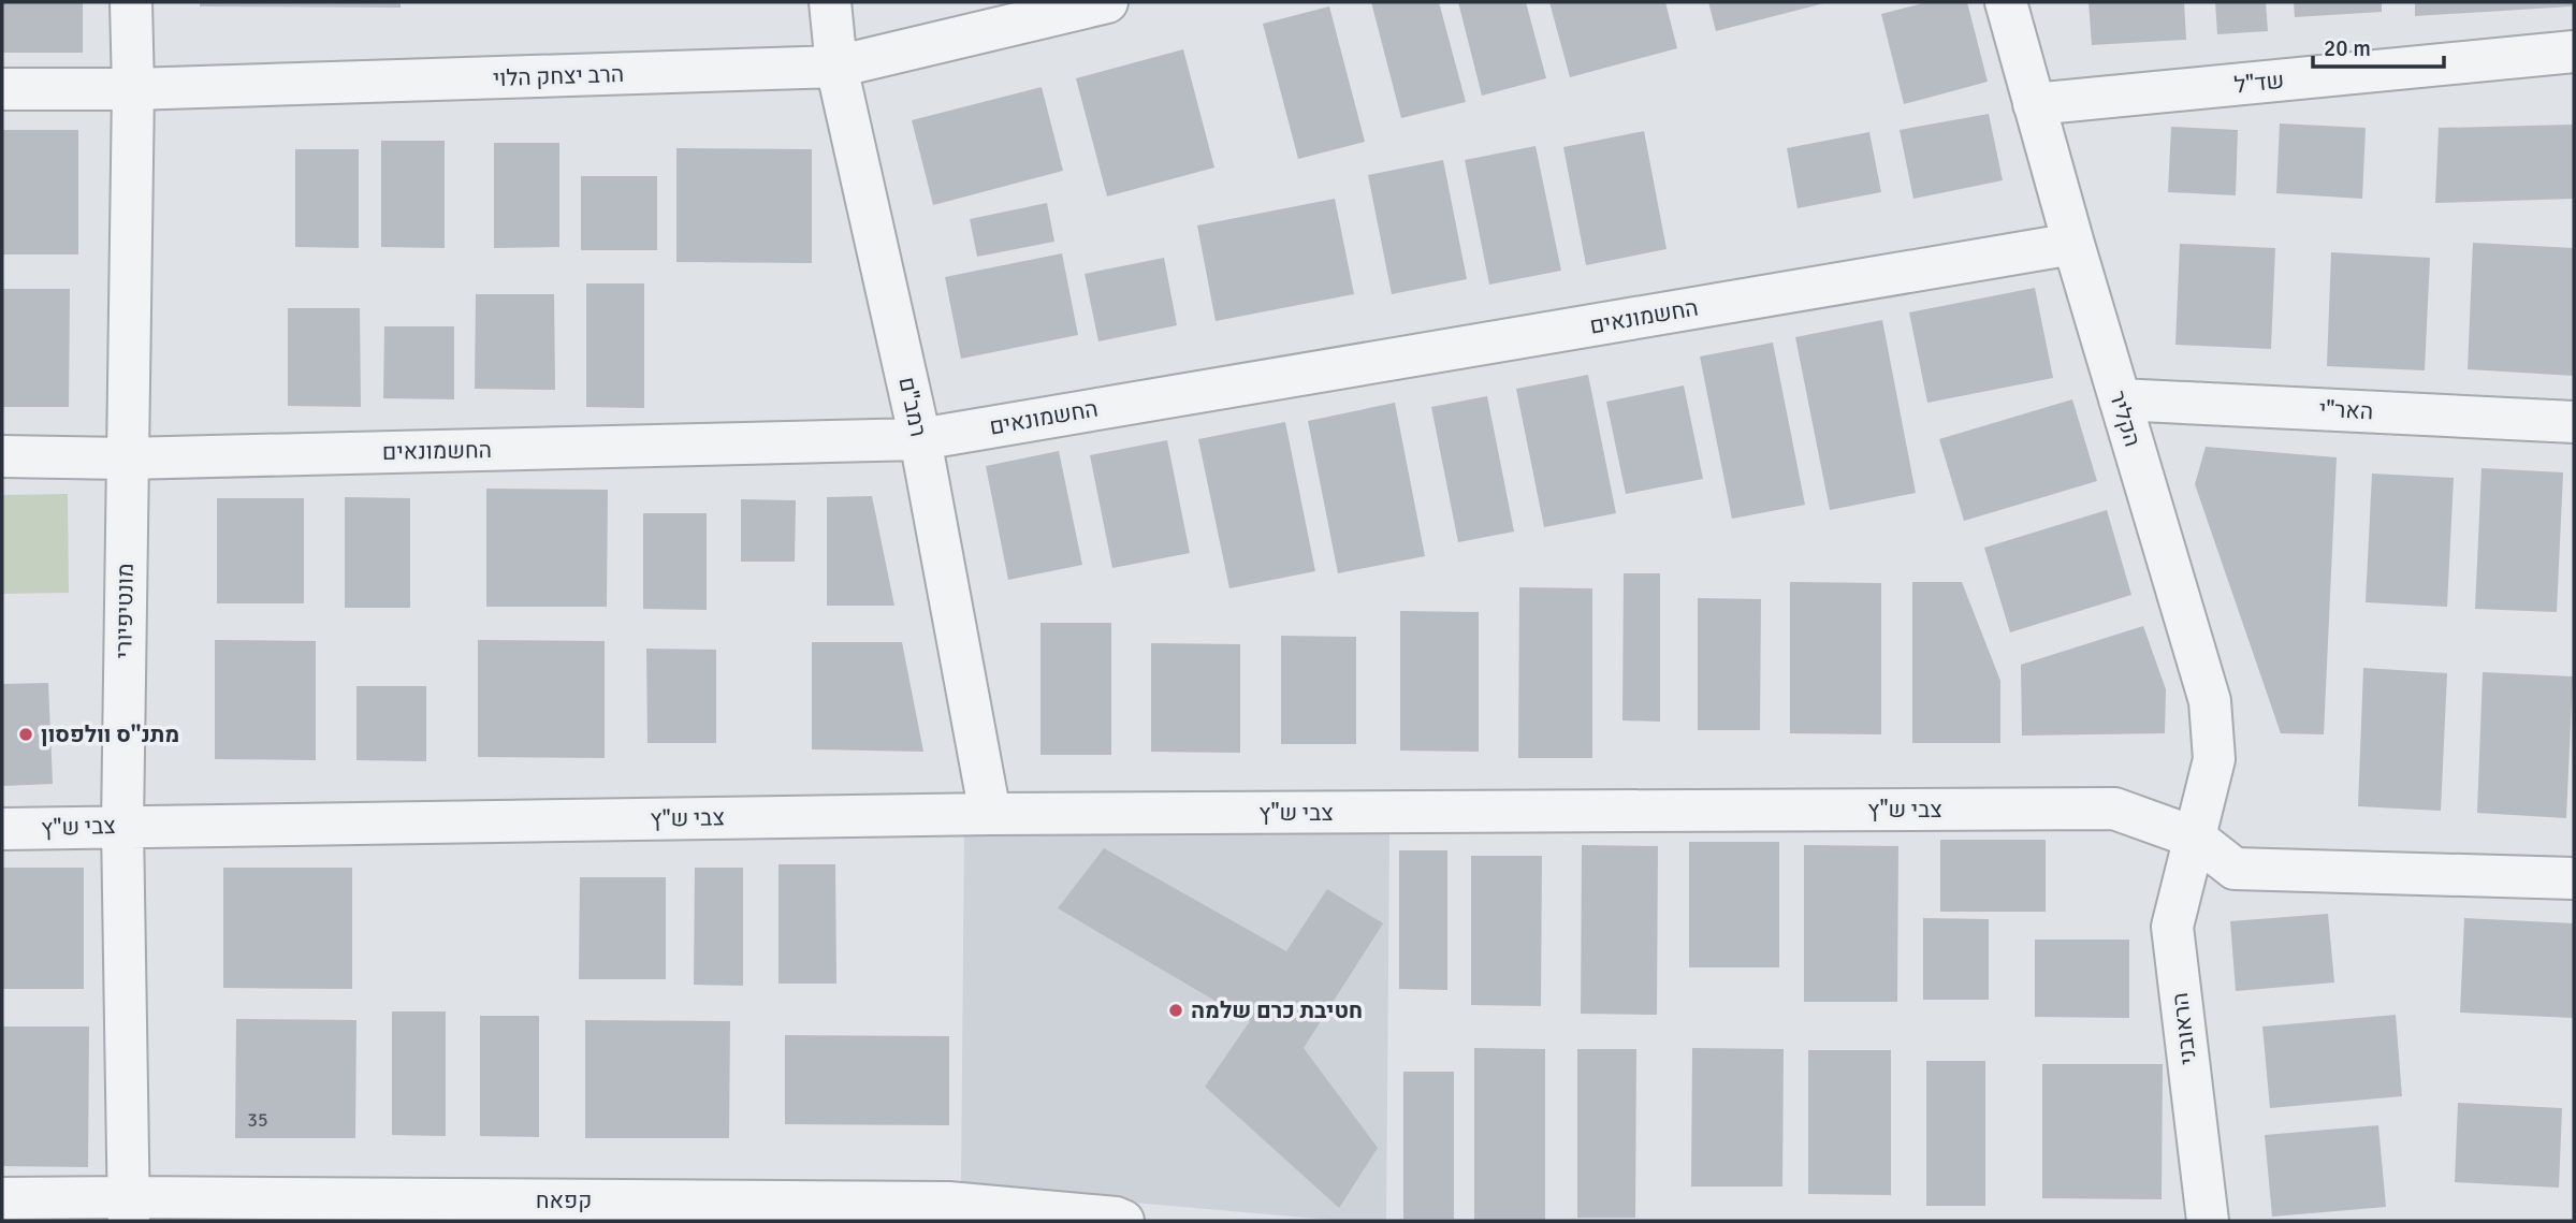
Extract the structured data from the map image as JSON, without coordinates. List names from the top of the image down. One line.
{"streets":{"street":["הרב יצחק הלוי","שד\"ל","החשמונאים","רמב\"ם","האר\"י","הקליר","מונטיפיורי","צבי ש\"ץ","הראובני","קפאח"]},"crossings":[["הרב יצחק הלוי","רמב\"ם"],["הרב יצחק הלוי","מונטיפיורי"],["שד\"ל","הקליר"],["החשמונאים","רמב\"ם"],["החשמונאים","הקליר"],["החשמונאים","מונטיפיורי"],["רמב\"ם","צבי ש\"ץ"],["האר\"י","הקליר"],["הקליר","צבי ש\"ץ"],["הקליר","הראובני"],["מונטיפיורי","צבי ש\"ץ"],["מונטיפיורי","קפאח"],["צבי ש\"ץ","הראובני"]],"places":["מתנ''ס וולפסון","חטיבת כרם שלמה"],"house_numbers":["35"],"scale_bar":"20 m"}
